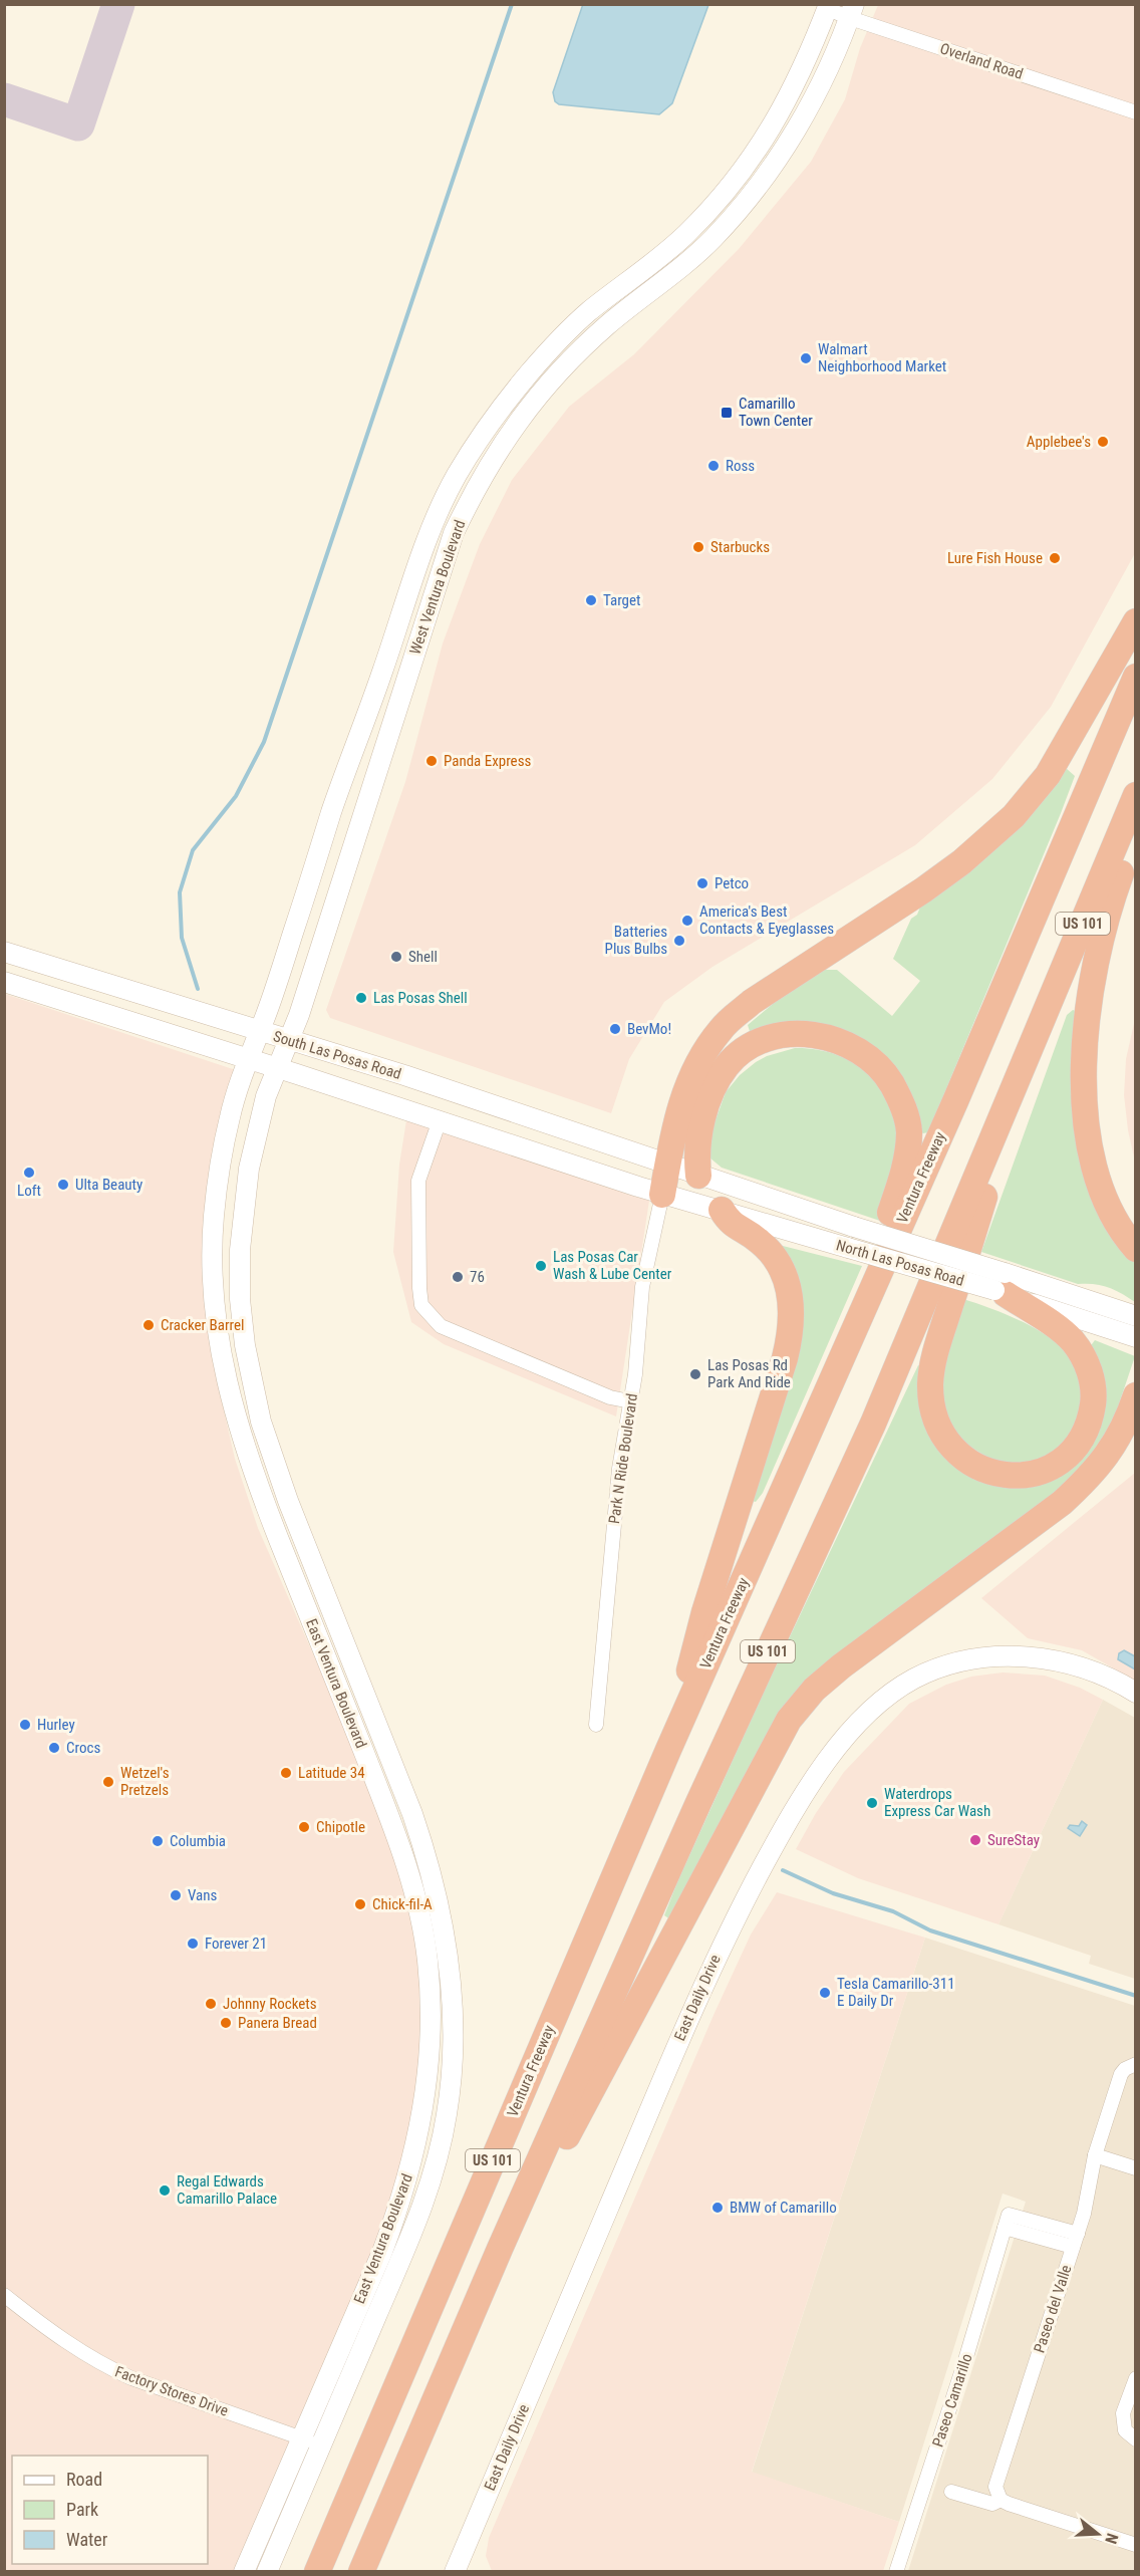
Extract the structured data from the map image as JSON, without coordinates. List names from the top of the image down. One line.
{"streets":{"highway":["US 101","Ventura Freeway"],"main road":["West Ventura Boulevard","South Las Posas Road","North Las Posas Road","East Ventura Boulevard","East Daily Drive"],"street":["Overland Road","Park N Ride Boulevard","Paseo del Valle","Factory Stores Drive","Paseo Camarillo"]},"crossings":[["Overland Road","West Ventura Boulevard"],["West Ventura Boulevard","South Las Posas Road"],["West Ventura Boulevard","East Ventura Boulevard"],["South Las Posas Road","North Las Posas Road"],["South Las Posas Road","Park N Ride Boulevard"],["South Las Posas Road","East Ventura Boulevard"],["North Las Posas Road","Park N Ride Boulevard"],["East Ventura Boulevard","Factory Stores Drive"],["Paseo del Valle","Paseo Camarillo"]],"places":{"other":["Walmart Neighborhood Market","Applebee's","Ross","Starbucks","Lure Fish House","Target","Panda Express","Petco","America's Best Contacts & Eyeglasses","Batteries Plus Bulbs","Shell","Las Posas Shell","BevMo!","Loft","Ulta Beauty","Las Posas Car Wash & Lube Center","76","Cracker Barrel","Las Posas Rd Park And Ride","Hurley","Crocs","Latitude 34","Wetzel's Pretzels","Waterdrops Express Car Wash","Chipotle","SureStay","Columbia","Vans","Chick-fil-A","Forever 21","Tesla Camarillo-311 E Daily Dr","Johnny Rockets","Panera Bread","Regal Edwards Camarillo Palace","BMW of Camarillo"],"transit":["Camarillo Town Center"]},"legend":["Road","Park","Water"],"north":"right"}
